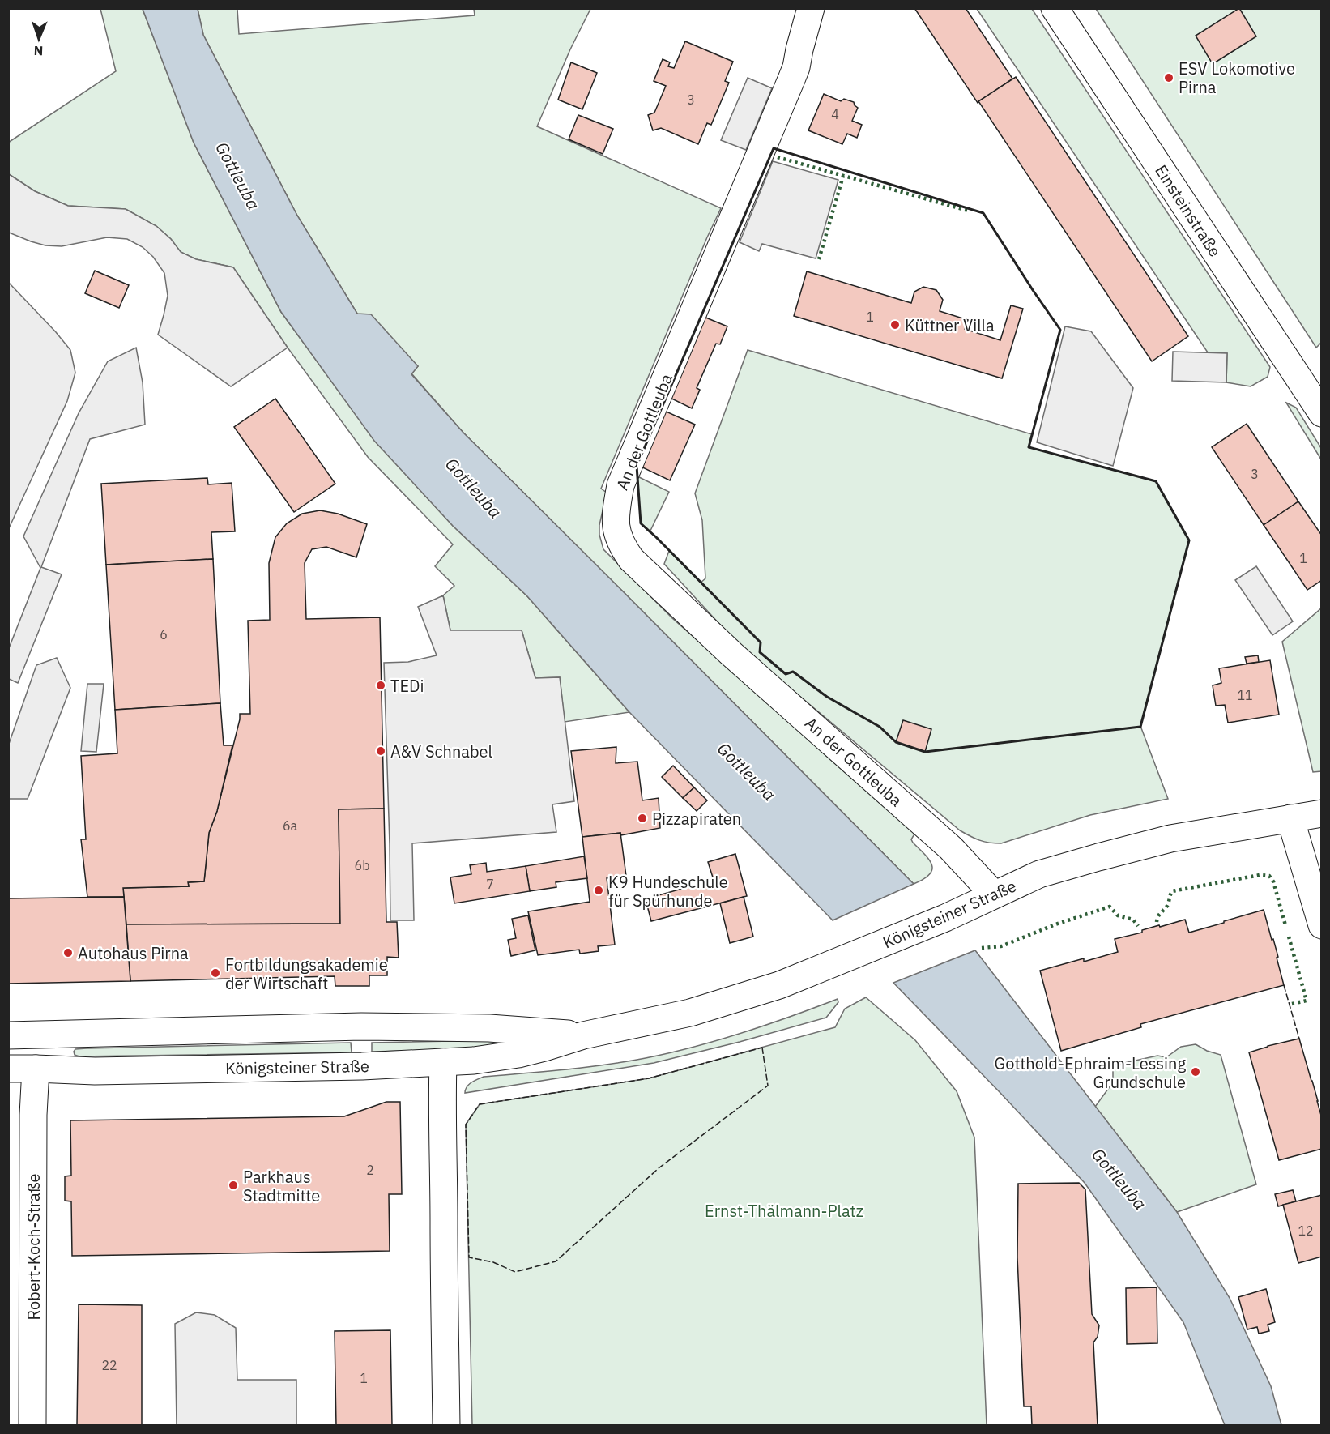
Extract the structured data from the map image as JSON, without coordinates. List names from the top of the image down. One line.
{"streets":{"main road":["Einsteinstraße","An der Gottleuba","Königsteiner Straße","Robert-Koch-Straße"]},"crossings":[["An der Gottleuba","Königsteiner Straße"],["Königsteiner Straße","Robert-Koch-Straße"]],"water":["Gottleuba"],"parks":["Ernst-Thälmann-Platz"],"places":["ESV Lokomotive Pirna","Küttner Villa","TEDi","A&V Schnabel","Pizzapiraten","K9 Hundeschule für Spürhunde","Autohaus Pirna","Fortbildungsakademie der Wirtschaft","Gotthold-Ephraim-Lessing Grundschule","Parkhaus Stadtmitte"],"house_numbers":["3","4","1","3","1","6","11","6a","6b","7","2","12","22","1"],"north":"bottom"}
